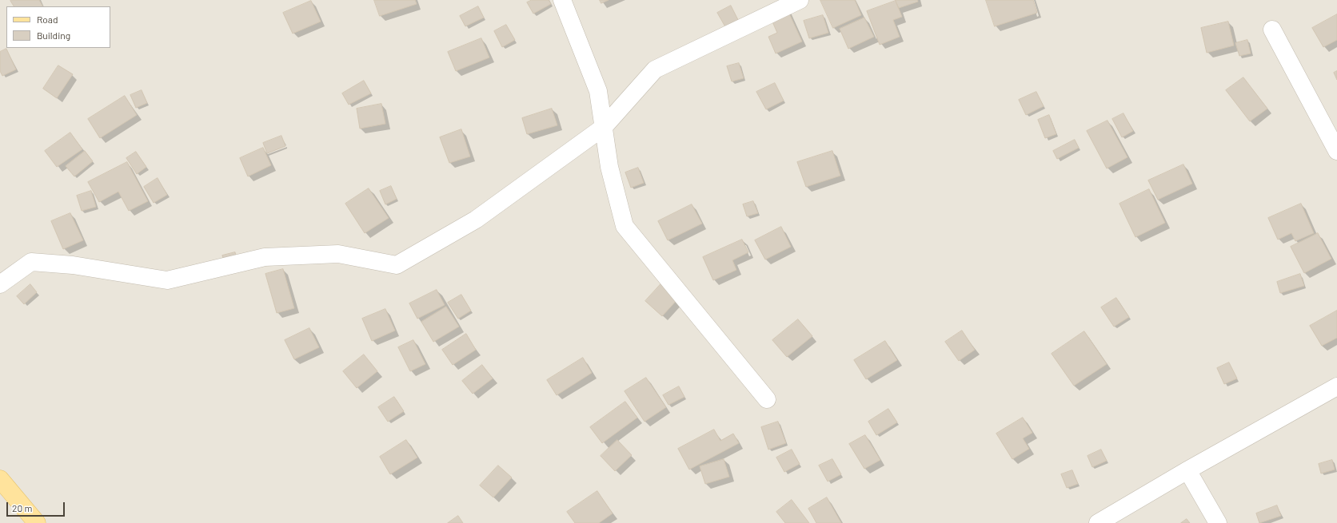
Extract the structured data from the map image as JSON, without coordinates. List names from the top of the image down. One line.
{"legend":["Road","Building"],"scale_bar":"20 m"}
